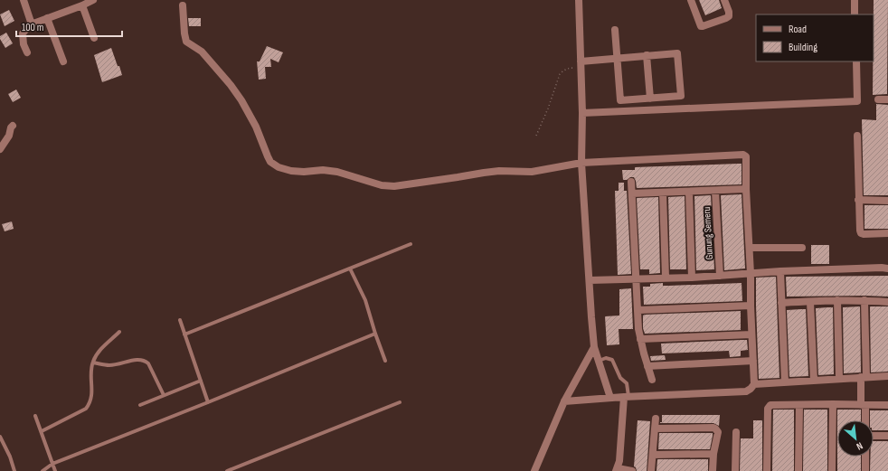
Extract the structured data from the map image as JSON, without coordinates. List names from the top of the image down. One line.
{"streets":{"street":["Gunung Semeru"]},"legend":["Road","Building"],"scale_bar":"100 m","north":"bottom right"}
